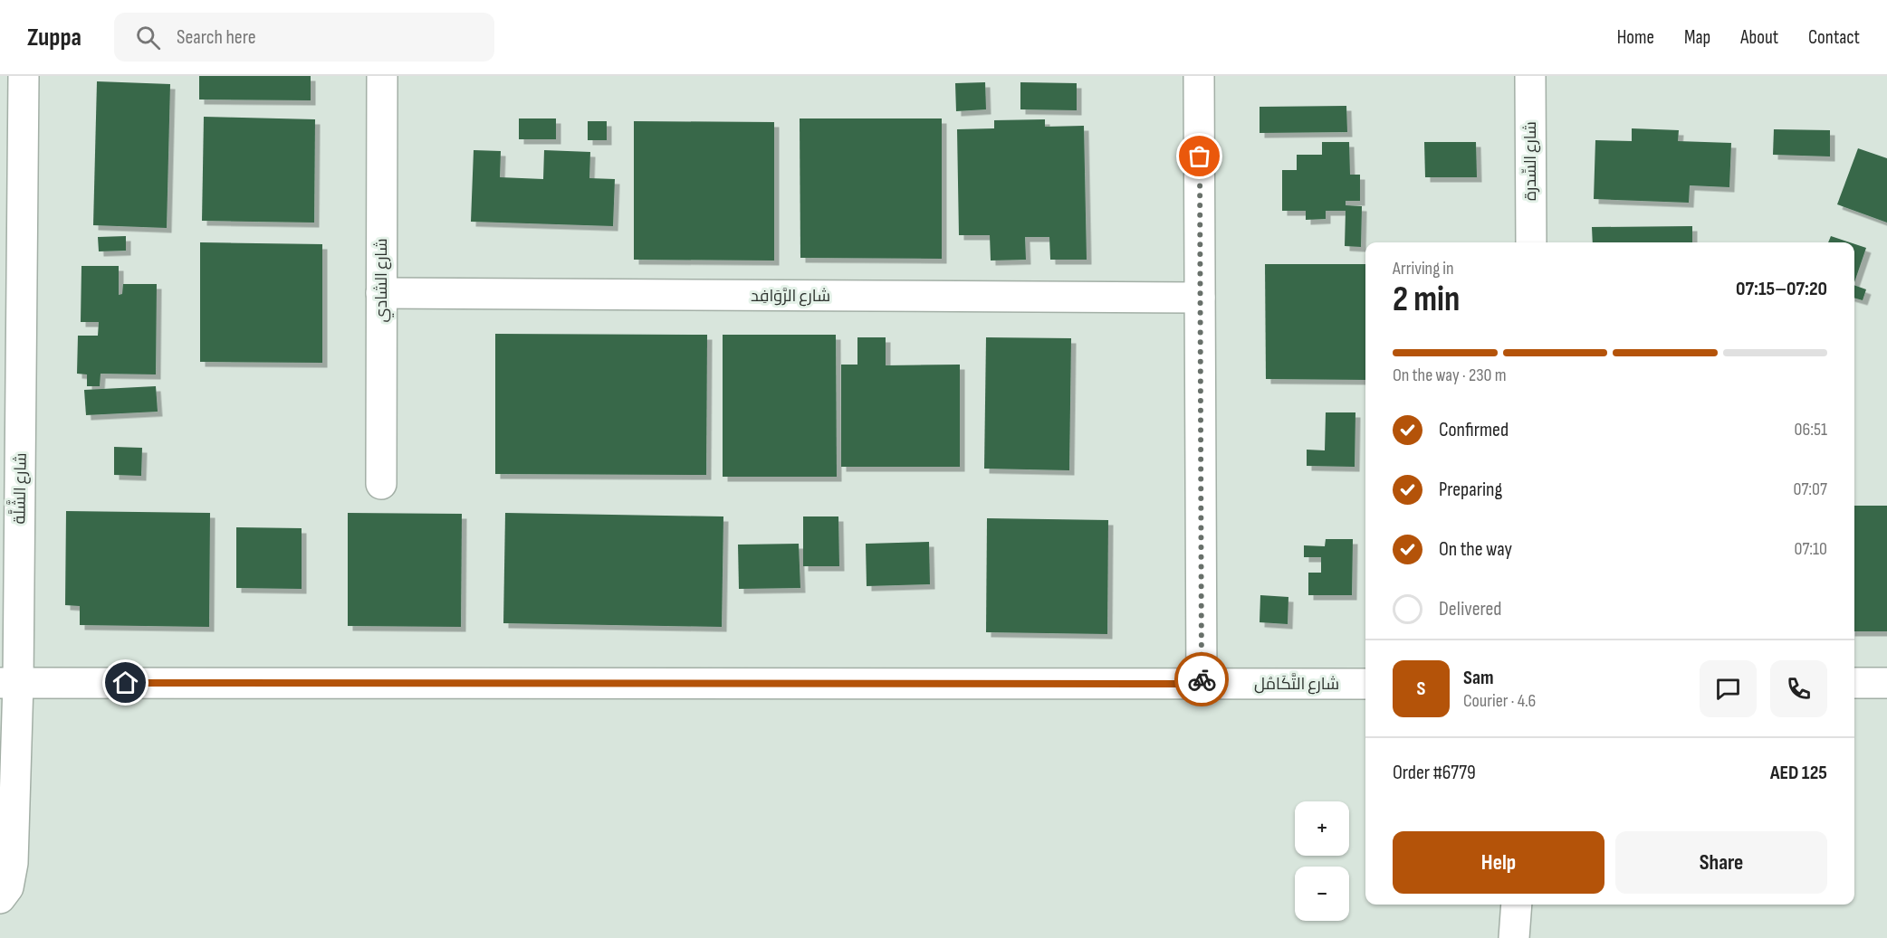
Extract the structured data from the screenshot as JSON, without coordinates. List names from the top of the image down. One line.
{"streets":{"street":["شارع السِّدرة","شارع الشادي","شارع الرَّوَافِد","شارع الشَّلَّة","شارع التَّكَامُل"]},"crossings":[["شارع الشادي","شارع الرَّوَافِد"],["شارع الشَّلَّة","شارع التَّكَامُل"]],"page":{"header":"Zuppa","search":"Search here","nav":["Home","Map","About","Contact"],"heading":["2 min","Arriving in","07:15–07:20"],"panel":["Sam","Courier · 4.6","Order #6779","AED 125"],"bar":"On the way · 230 m","list":[["Confirmed","06:51"],["Preparing","07:07"],["On the way","07:10"],"Delivered"],"round":"S","map_buttons":["+","−"],"buttons":["Help","Share"]}}
